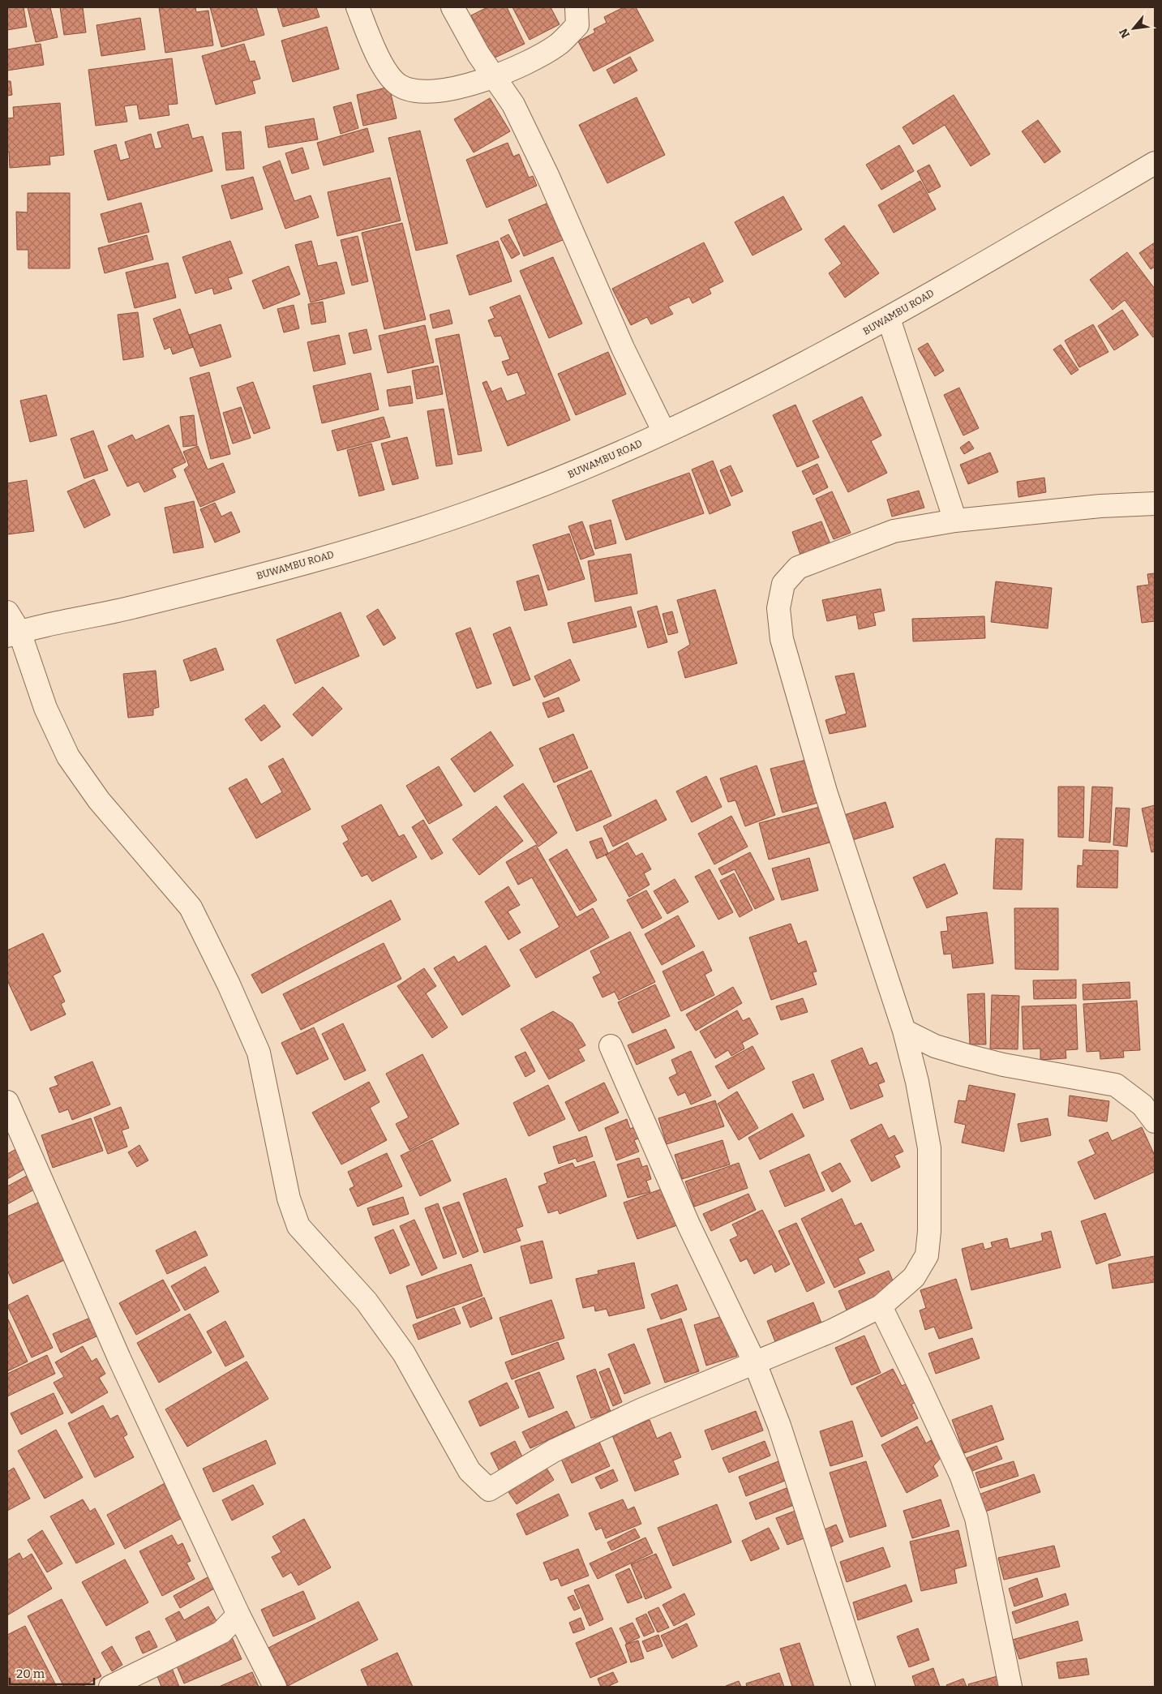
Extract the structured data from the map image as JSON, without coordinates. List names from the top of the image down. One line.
{"streets":{"street":["BUWAMBU ROAD"]},"scale_bar":"20 m","north":"bottom left"}
